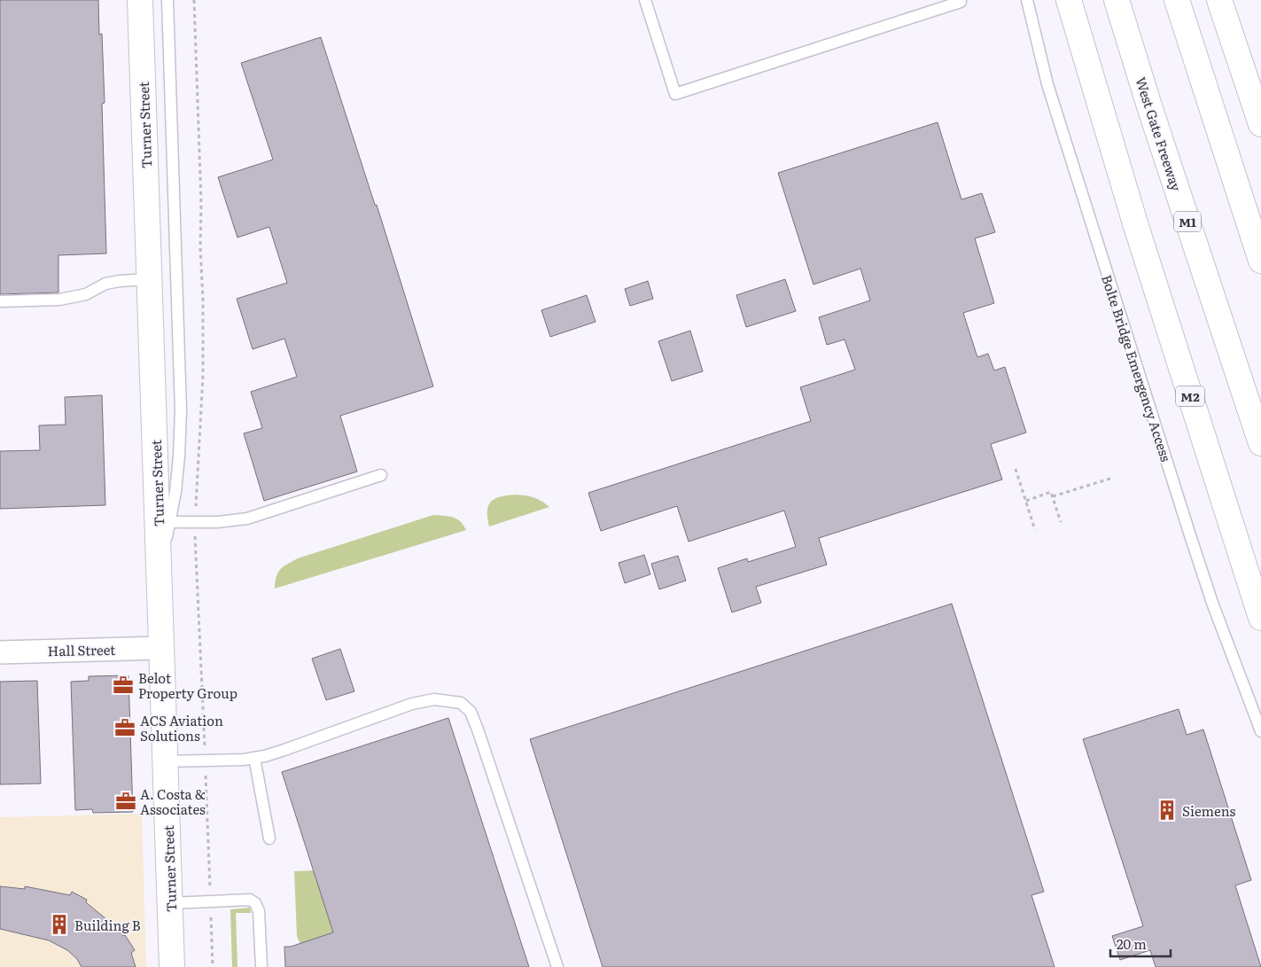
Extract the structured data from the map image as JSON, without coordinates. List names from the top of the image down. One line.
{"streets":{"main road":["Turner Street","West Gate Freeway","M1","M2"],"street":["Hall Street"],"lane":["Bolte Bridge Emergency Access"]},"crossings":[["Turner Street","Hall Street"]],"places":{"office":["Belot Property Group","ACS Aviation Solutions","A. Costa & Associates"],"building":["Siemens","Building B"]},"scale_bar":"20 m"}
